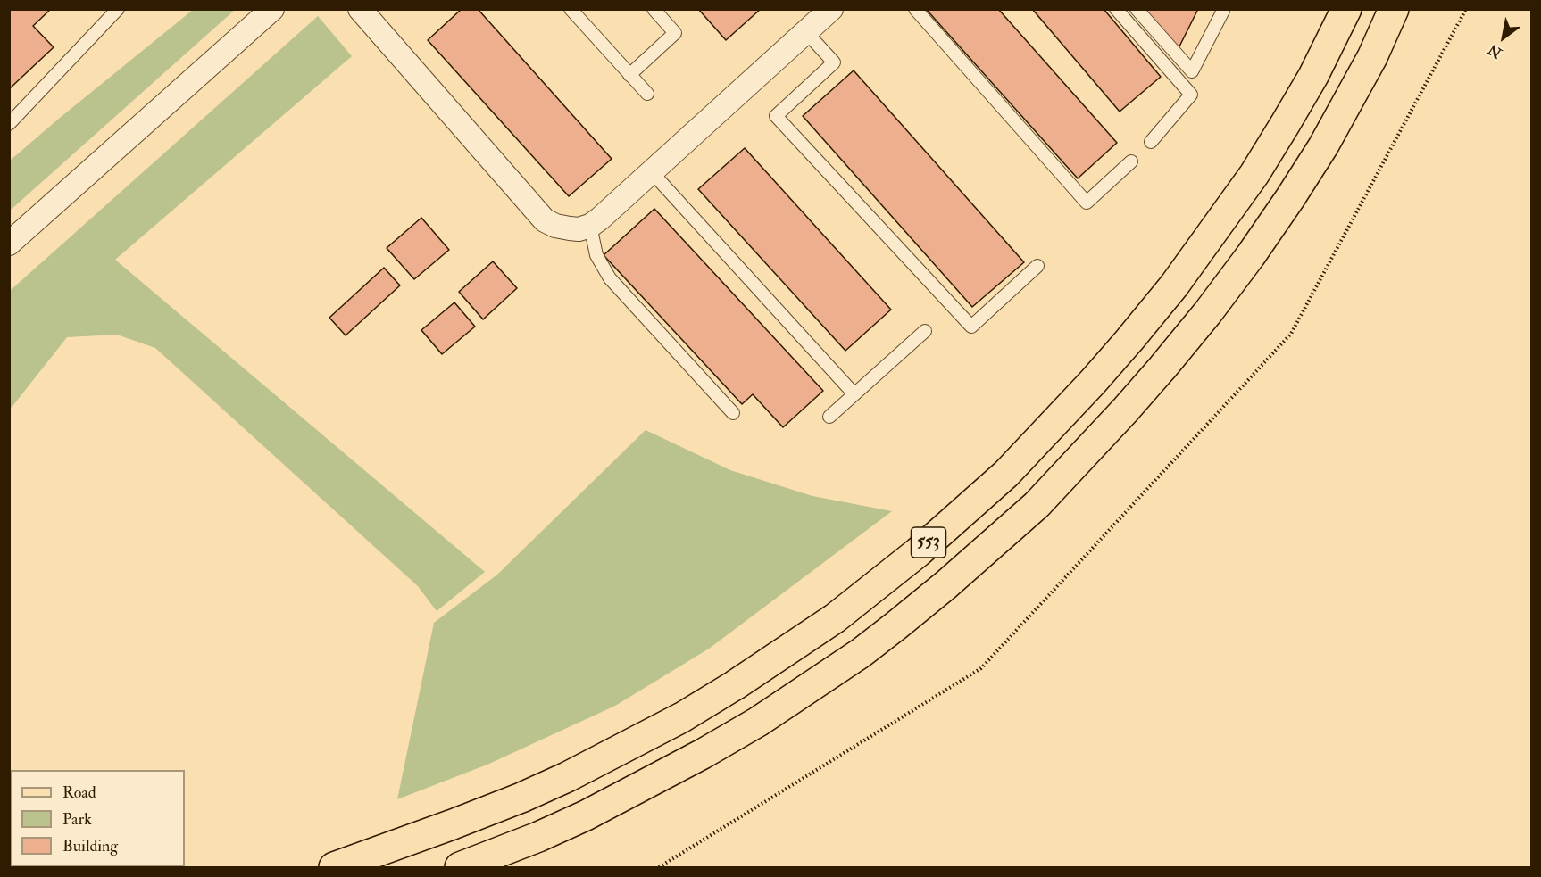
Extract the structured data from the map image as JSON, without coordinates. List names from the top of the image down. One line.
{"streets":{"main road":["553"]},"legend":["Road","Park","Building"],"north":"bottom left"}
